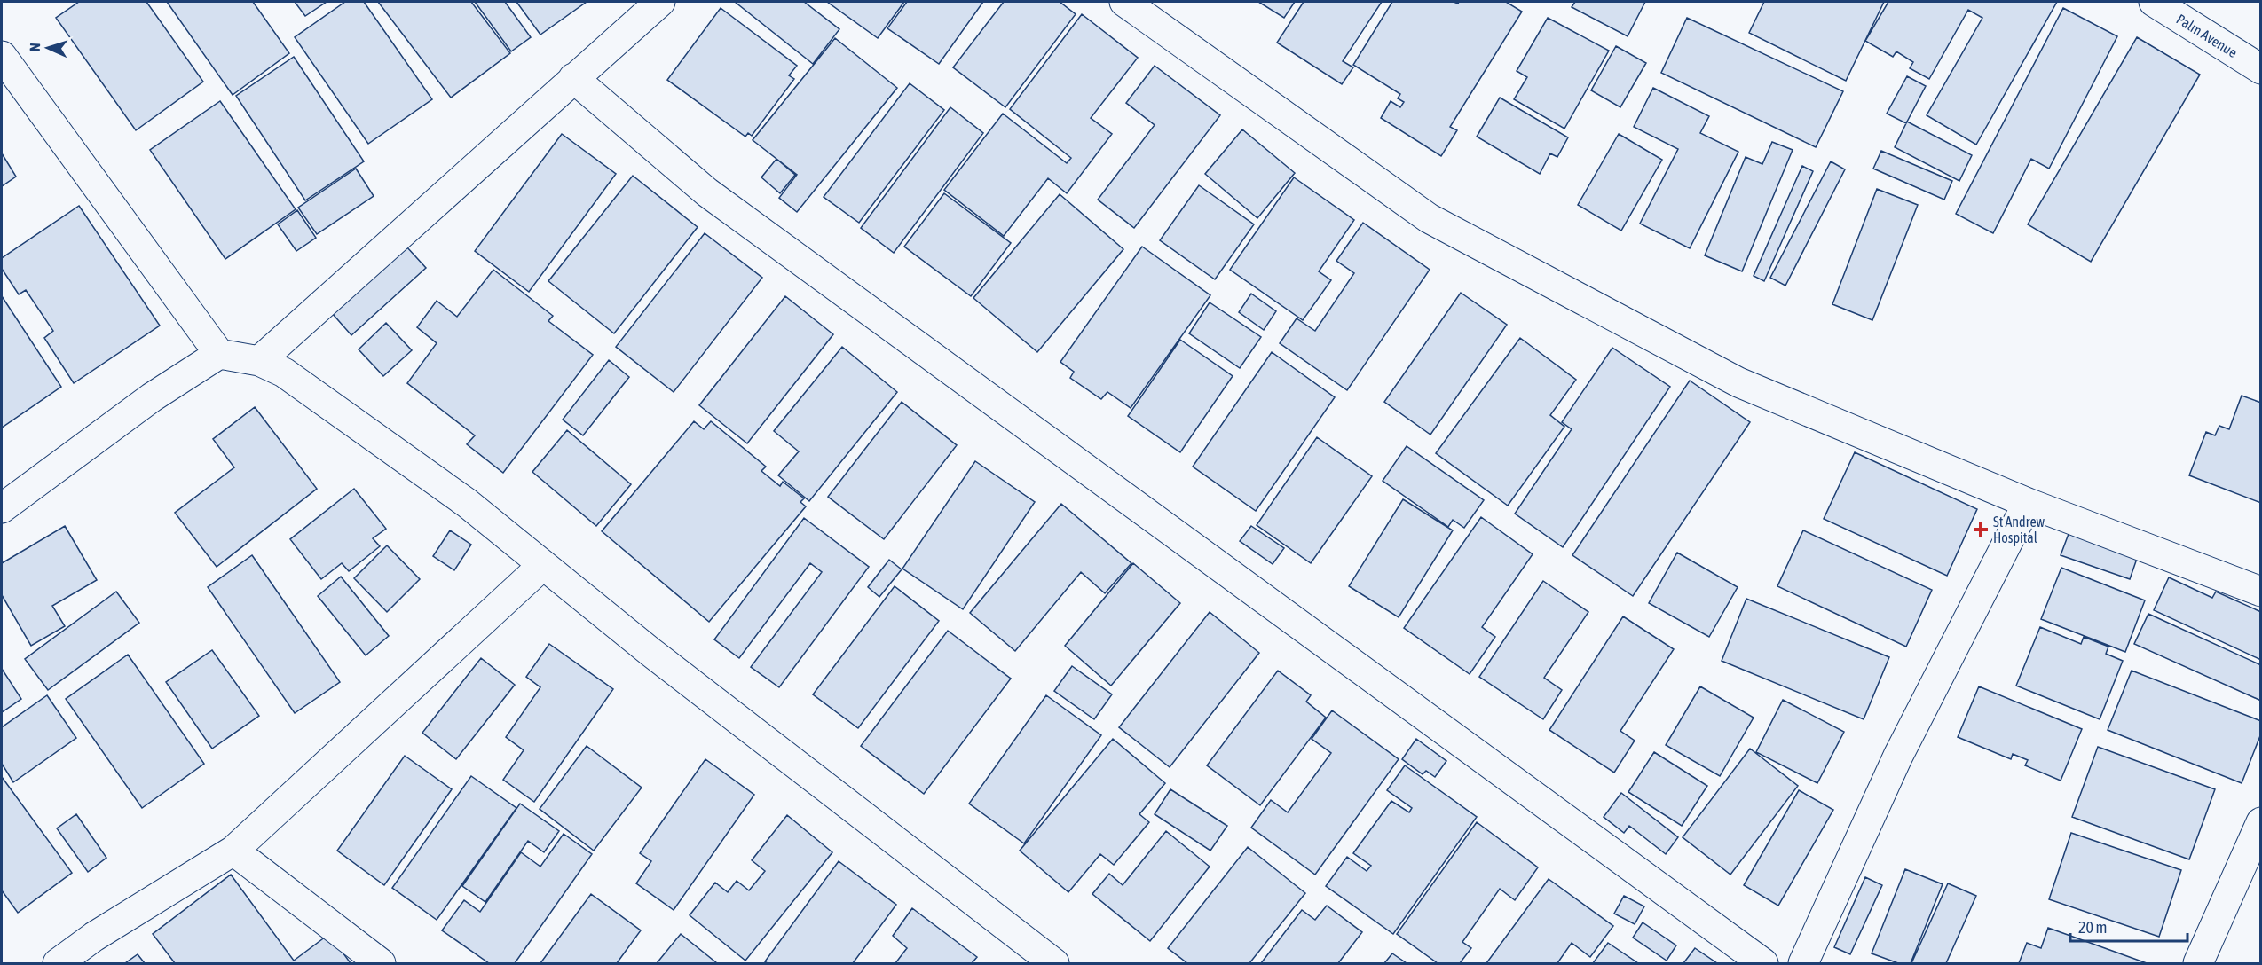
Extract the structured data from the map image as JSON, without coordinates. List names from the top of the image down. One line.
{"streets":{"street":["Palm Avenue"]},"places":{"health":["St Andrew Hospital"]},"scale_bar":"20 m","north":"left"}
